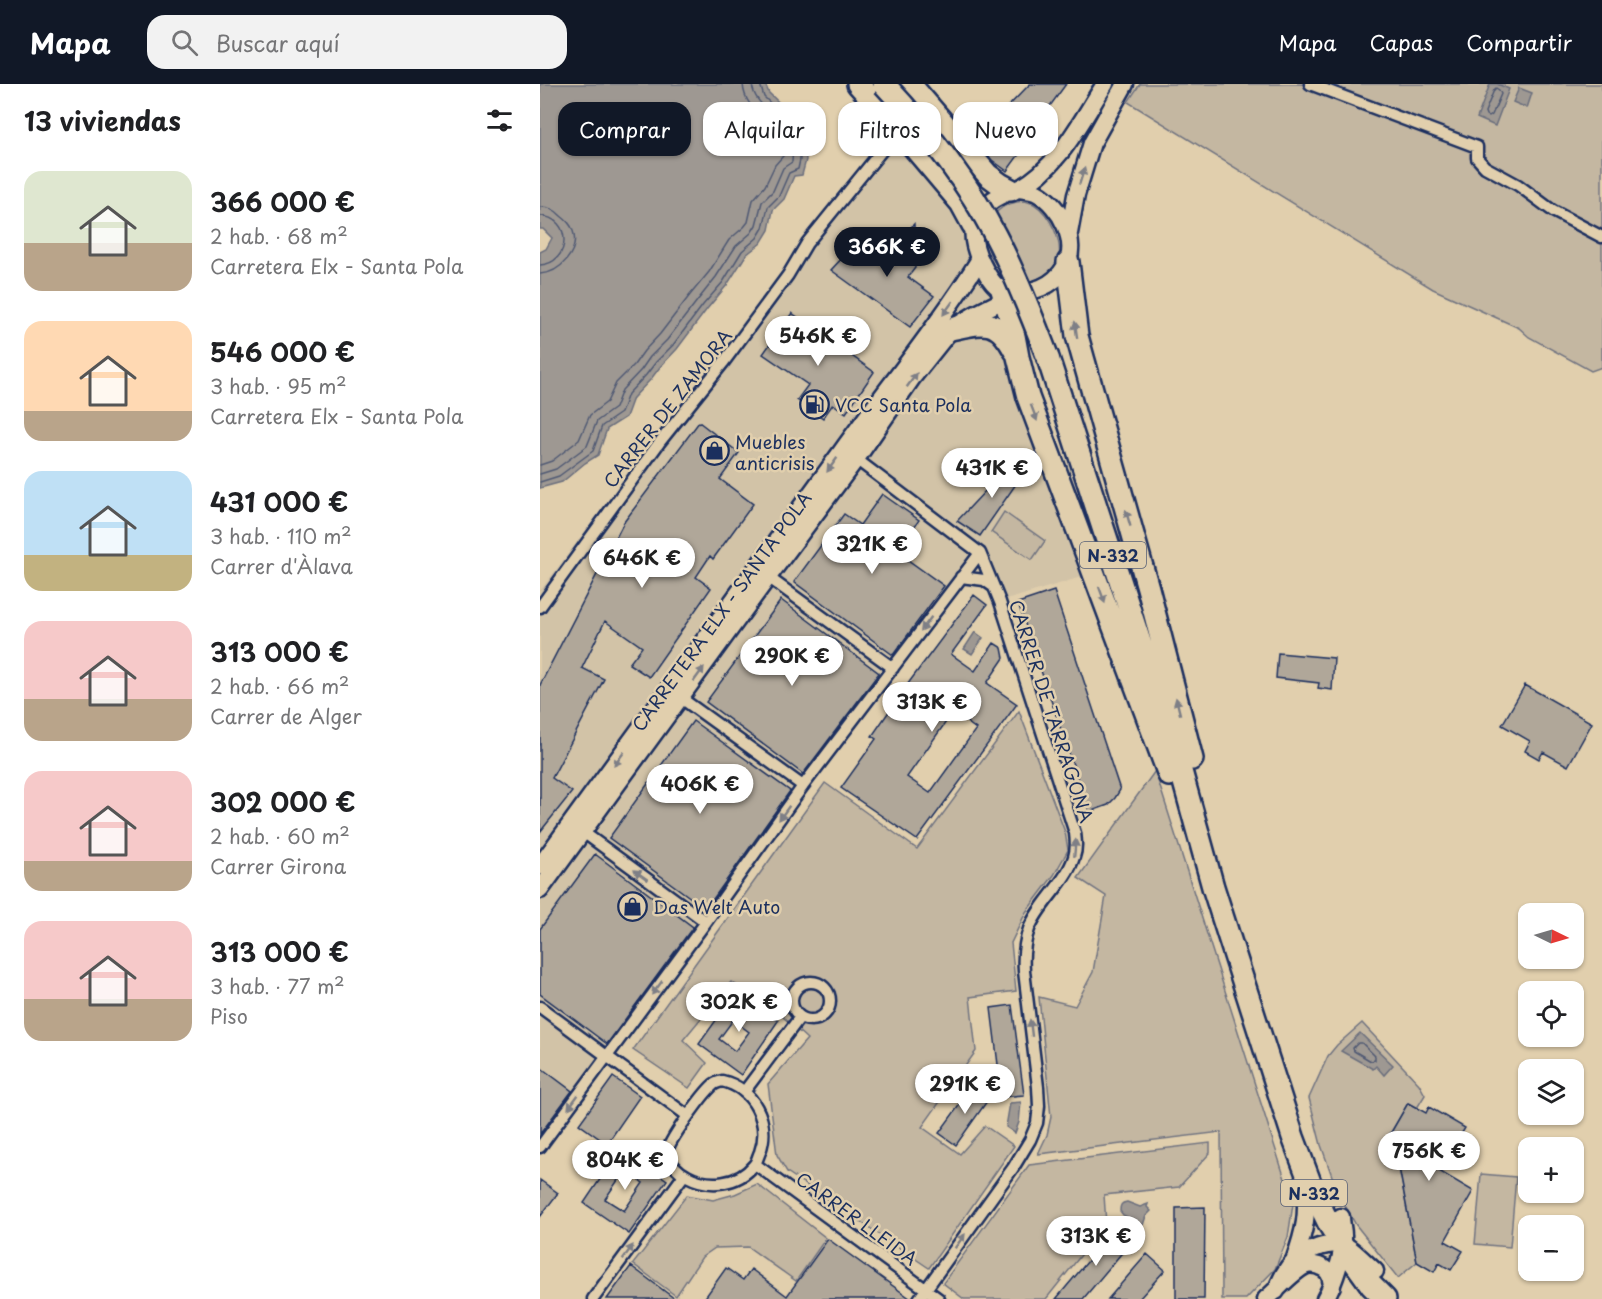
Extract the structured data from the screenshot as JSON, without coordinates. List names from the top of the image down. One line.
{"streets":{"highway":["N-332"],"main road":["CARRETERA ELX - SANTA POLA"],"street":["CARRER DE ZAMORA","CARRER DE TARRAGONA","CARRER LLEIDA"]},"crossings":[["CARRER DE TARRAGONA","CARRER LLEIDA"]],"one_way":["CARRER DE TARRAGONA"],"places":{"fuel station":["VCC Santa Pola"],"shop":["Muebles anticrisis","Das Welt Auto"]},"north":"right","page":{"header":"Mapa","search":"Buscar aquí","nav":["Mapa","Capas","Compartir"],"heading":"13 viviendas","chip":["Comprar","Alquilar","Filtros","Nuevo"],"list":[{"name":"366 000 €","note":"2 hab. · 68 m² · Carretera Elx - Santa Pola"},{"name":"546 000 €","note":"3 hab. · 95 m² · Carretera Elx - Santa Pola"},{"name":"431 000 €","note":"3 hab. · 110 m² · Carrer d'Àlava"},{"name":"313 000 €","note":"2 hab. · 66 m² · Carrer de Alger"},{"name":"302 000 €","note":"2 hab. · 60 m² · Carrer Girona"},{"name":"313 000 €","note":"3 hab. · 77 m² · Piso"}],"price":["366K €","546K €","431K €","321K €","646K €","290K €","313K €","406K €","302K €","291K €","756K €","804K €","313K €"],"map_buttons":["+","−"]}}
